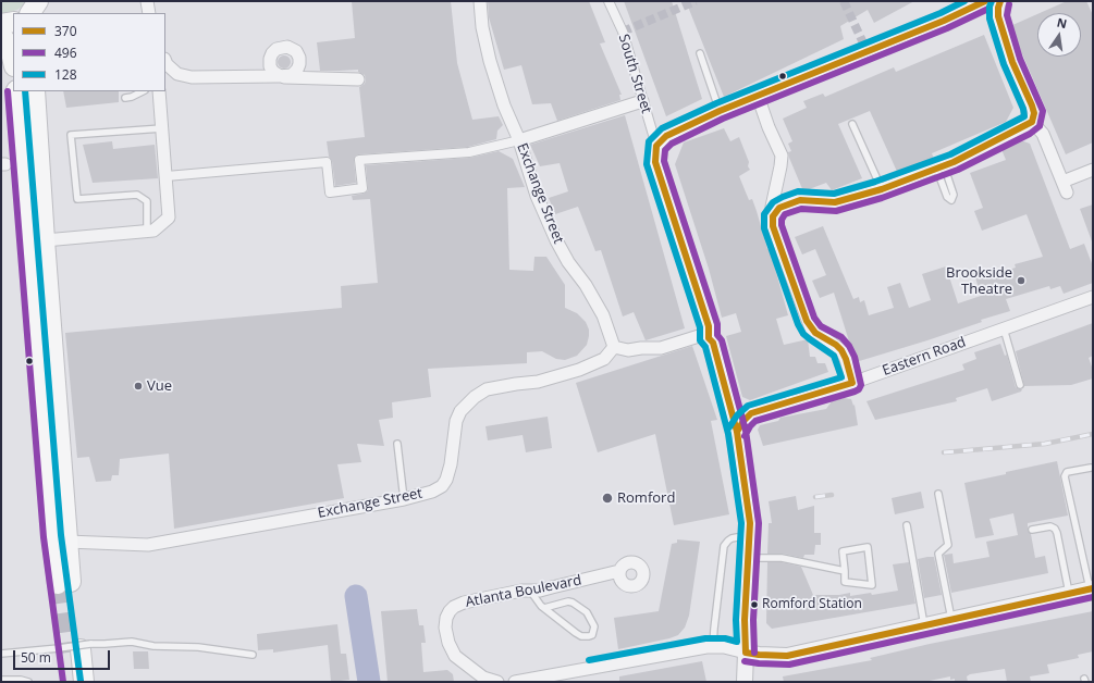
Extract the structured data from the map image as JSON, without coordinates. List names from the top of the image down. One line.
{"streets":{"street":["South Street","Exchange Street","Eastern Road","Atlanta Boulevard"]},"crossings":[["South Street","Eastern Road"]],"places":["Brookside Theatre","Vue","Romford","Romford Station"],"lines":["transit line 370","transit line 128","transit line 496"],"legend":["370","496","128"],"scale_bar":"50 m","north":"top"}
